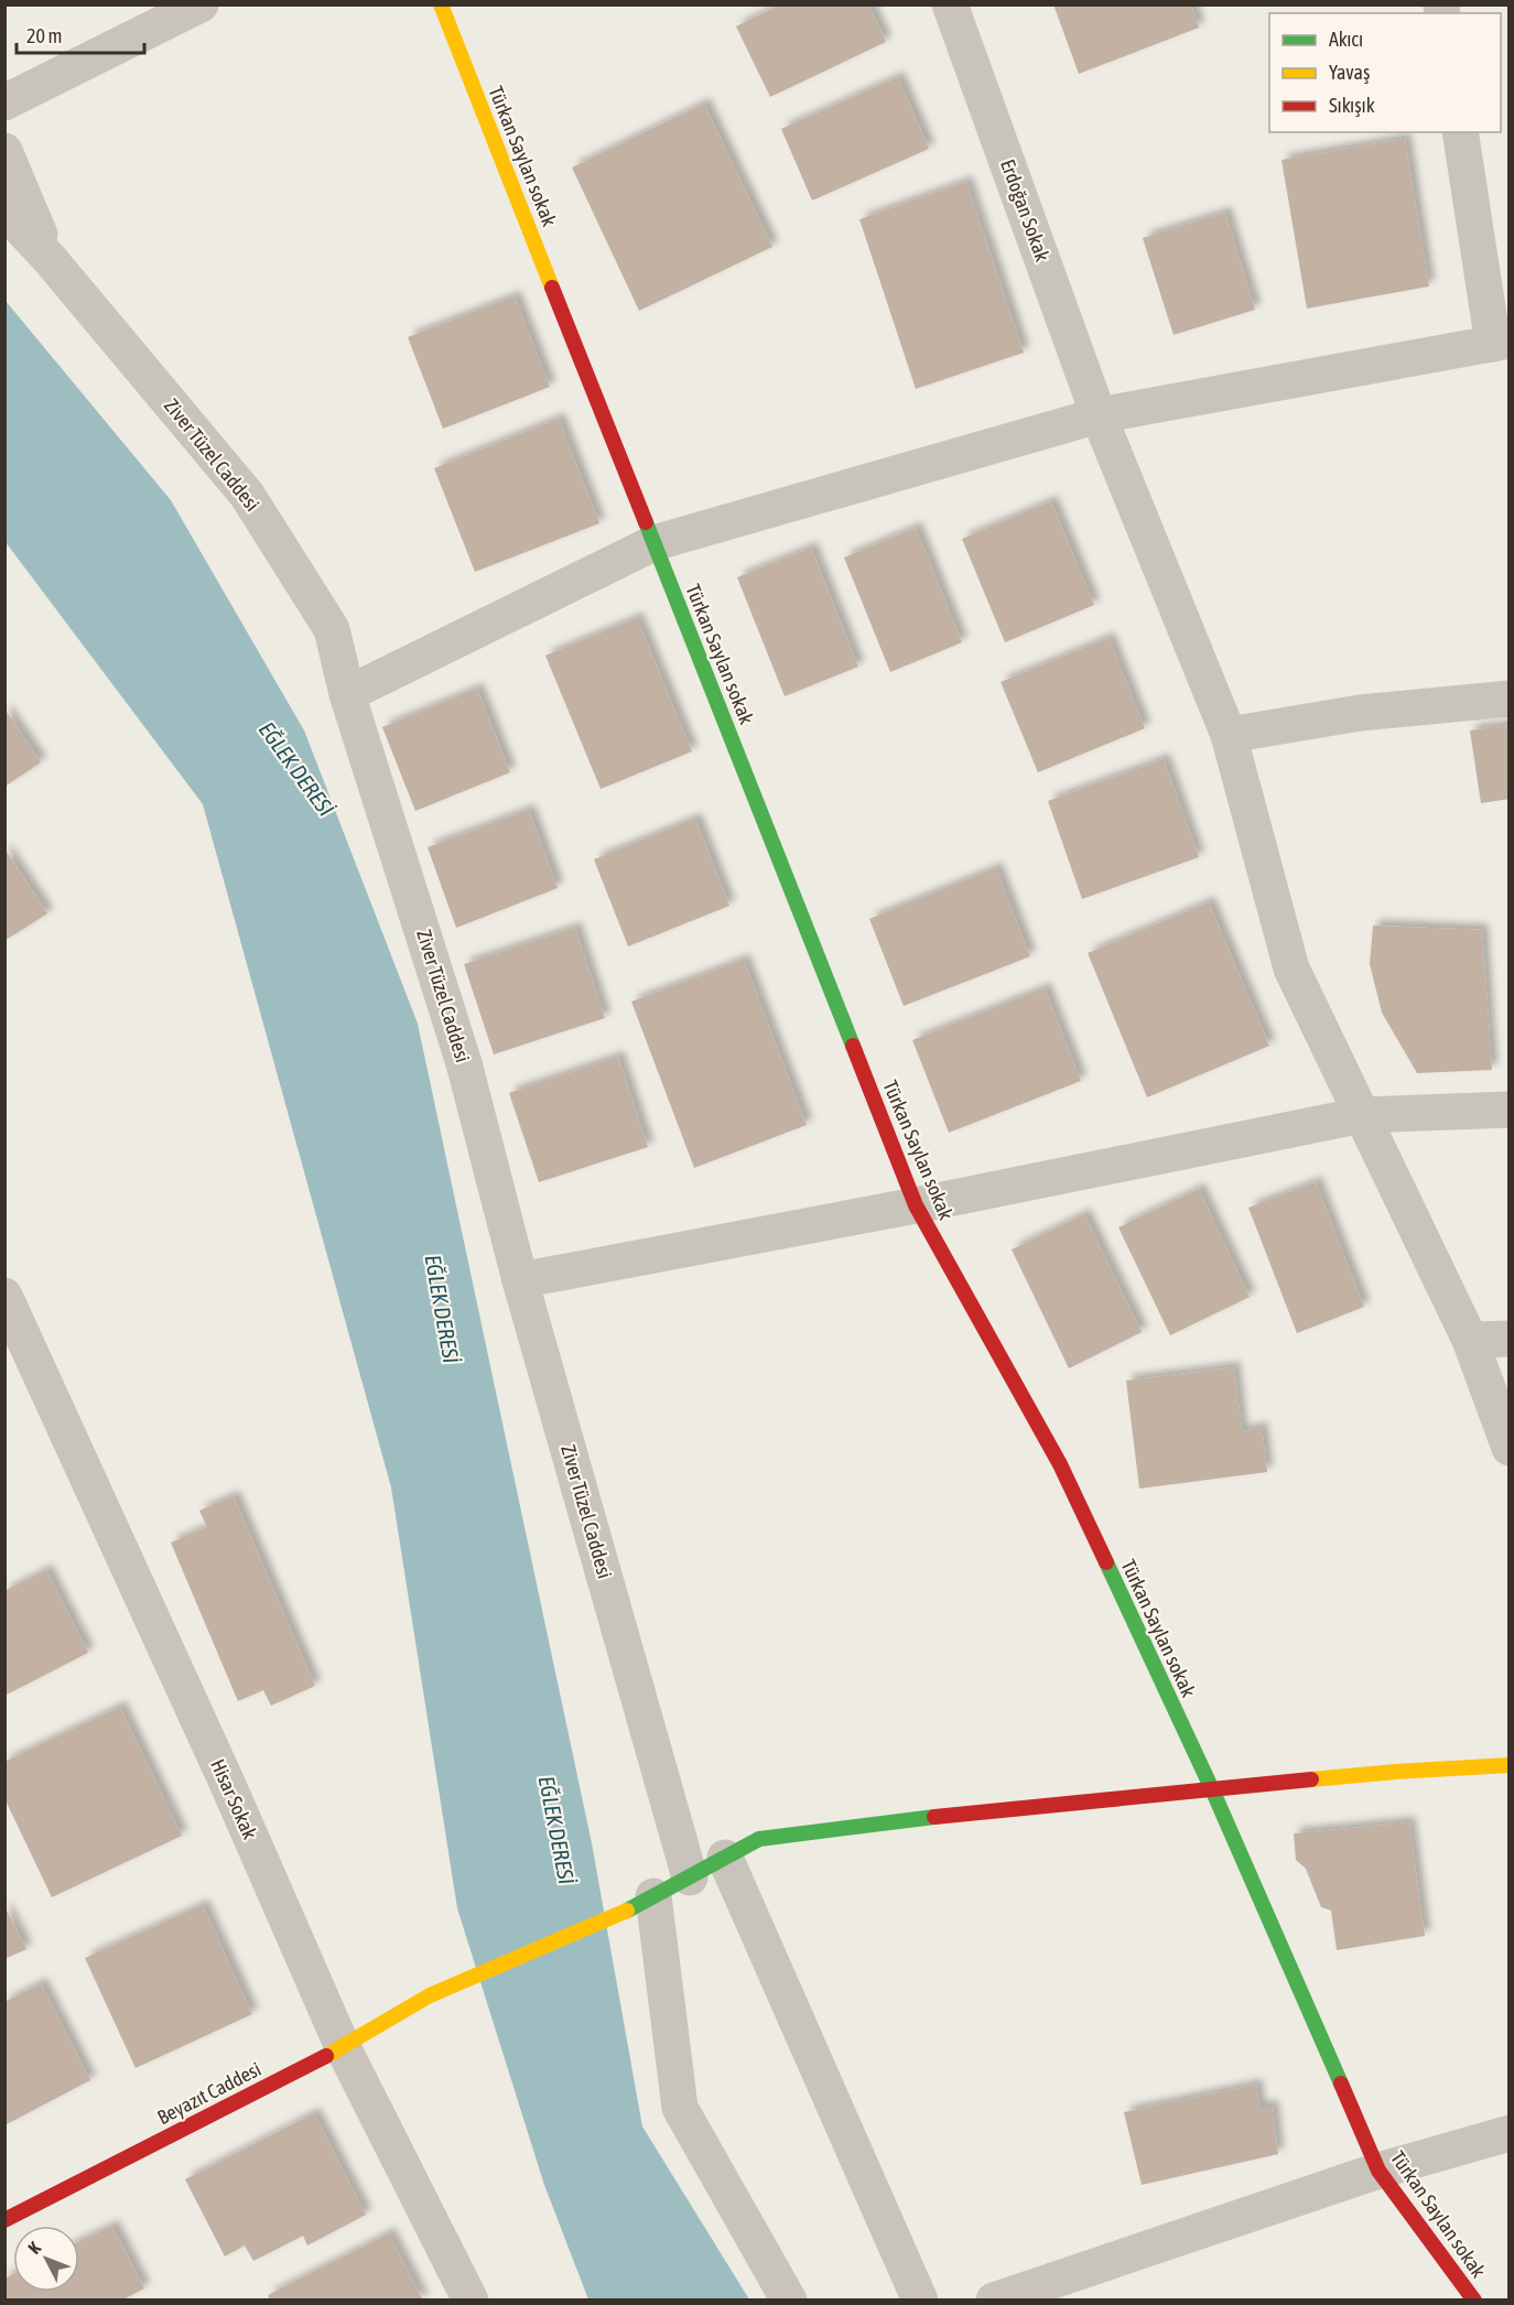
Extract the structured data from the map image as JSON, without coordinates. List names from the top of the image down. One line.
{"streets":{"street":["Türkan Saylan sokak","Erdoğan Sokak","Ziver Tüzel Caddesi","Hisar Sokak","Beyazıt Caddesi"]},"crossings":[["Türkan Saylan sokak","Beyazıt Caddesi"],["Ziver Tüzel Caddesi","Beyazıt Caddesi"],["Hisar Sokak","Beyazıt Caddesi"]],"water":["EĞLEK DERESİ"],"legend":["Akıcı","Yavaş","Sıkışık"],"scale_bar":"20 m","north":"top left"}
